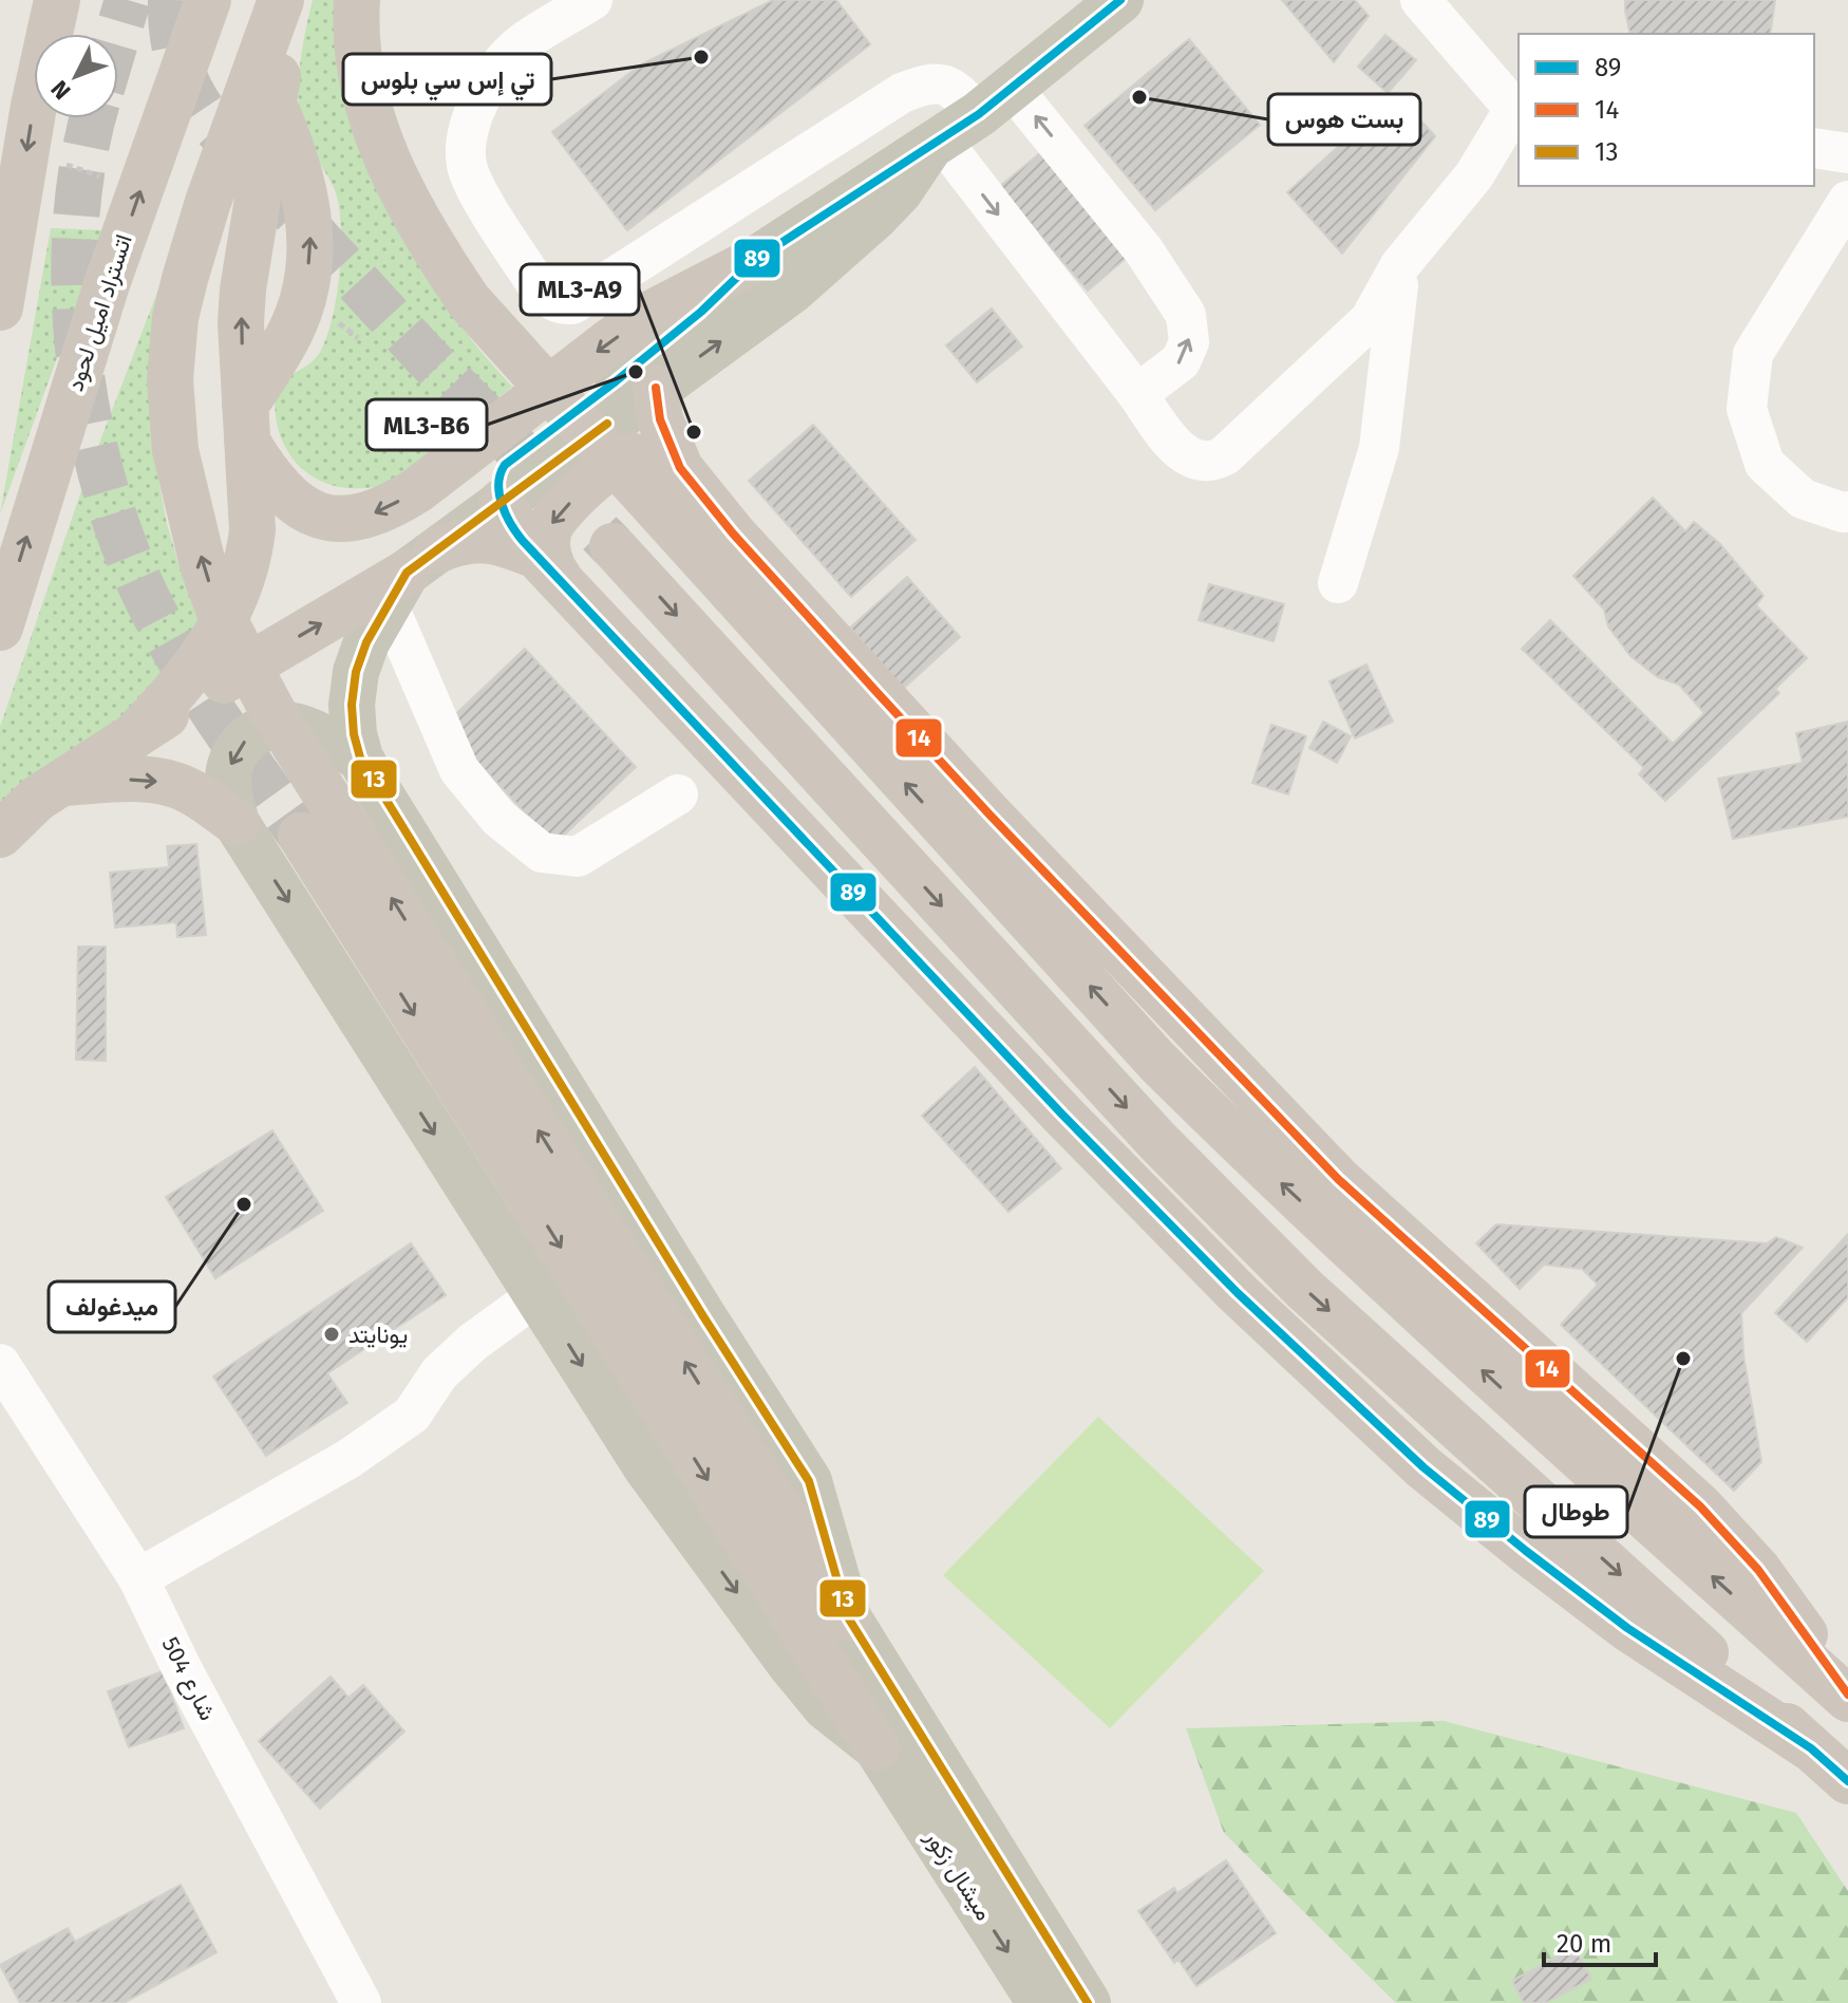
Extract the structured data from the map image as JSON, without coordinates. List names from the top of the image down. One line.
{"streets":{"highway":["اتستراد اميل لحود"],"main road":["ميشال زكور"],"street":["شارع 504"]},"places":["تي إس سي بلوس","بست هوس","ML3-B6","ML3-A9","ميدغولف","يونايتد","طوطال"],"lines":["transit line 89","transit line 14","transit line 13"],"legend":["89","14","13"],"scale_bar":"20 m","north":"bottom left"}
